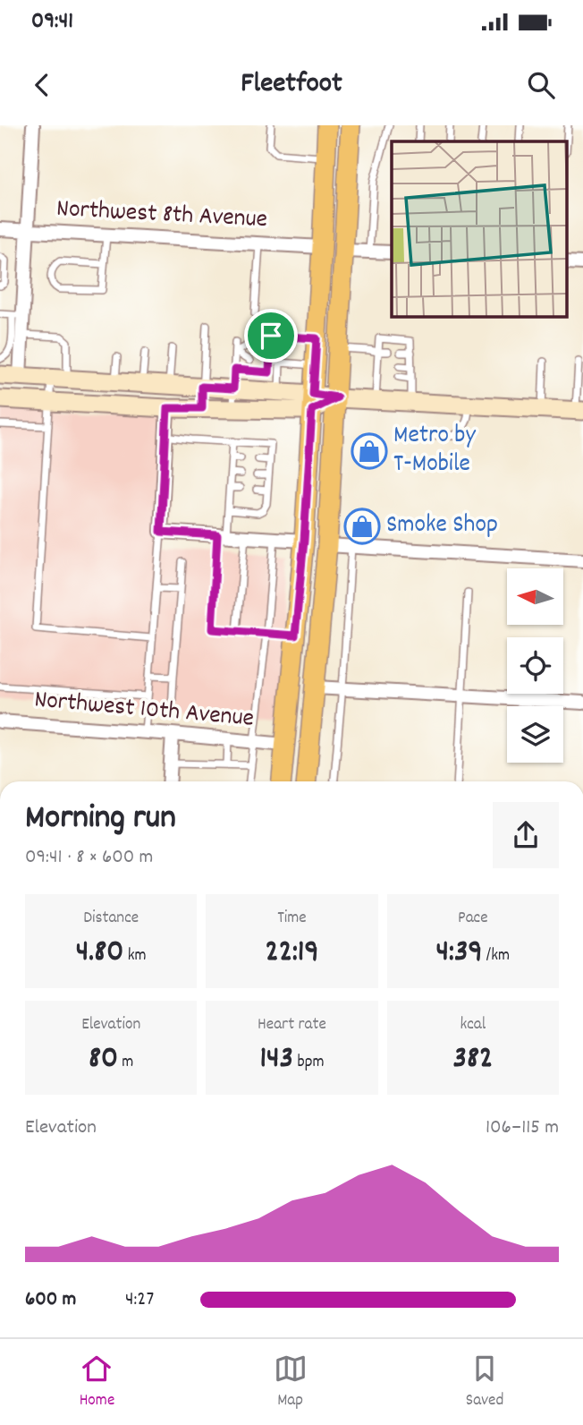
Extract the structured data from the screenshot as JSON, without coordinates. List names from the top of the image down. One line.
{"streets":{"street":["Northwest 8th Avenue","Northwest 10th Avenue"]},"places":{"shop":["Metro by T-Mobile","Smoke Shop"]},"north":"left","page":{"status":"09:41","header":"Fleetfoot","heading":["Morning run","09:41 · 8 × 600 m"],"stats":[["Distance","4.80 km"],["Time","22:19"],["Pace","4:39 /km"],["Elevation","80 m"],["Heart rate","143 bpm"],["kcal","382"]],"chart":["Elevation","106–115 m"],"list":[{"name":"600 m","note":"4:27"}],"tabs":["Home","Map","Saved"]}}
